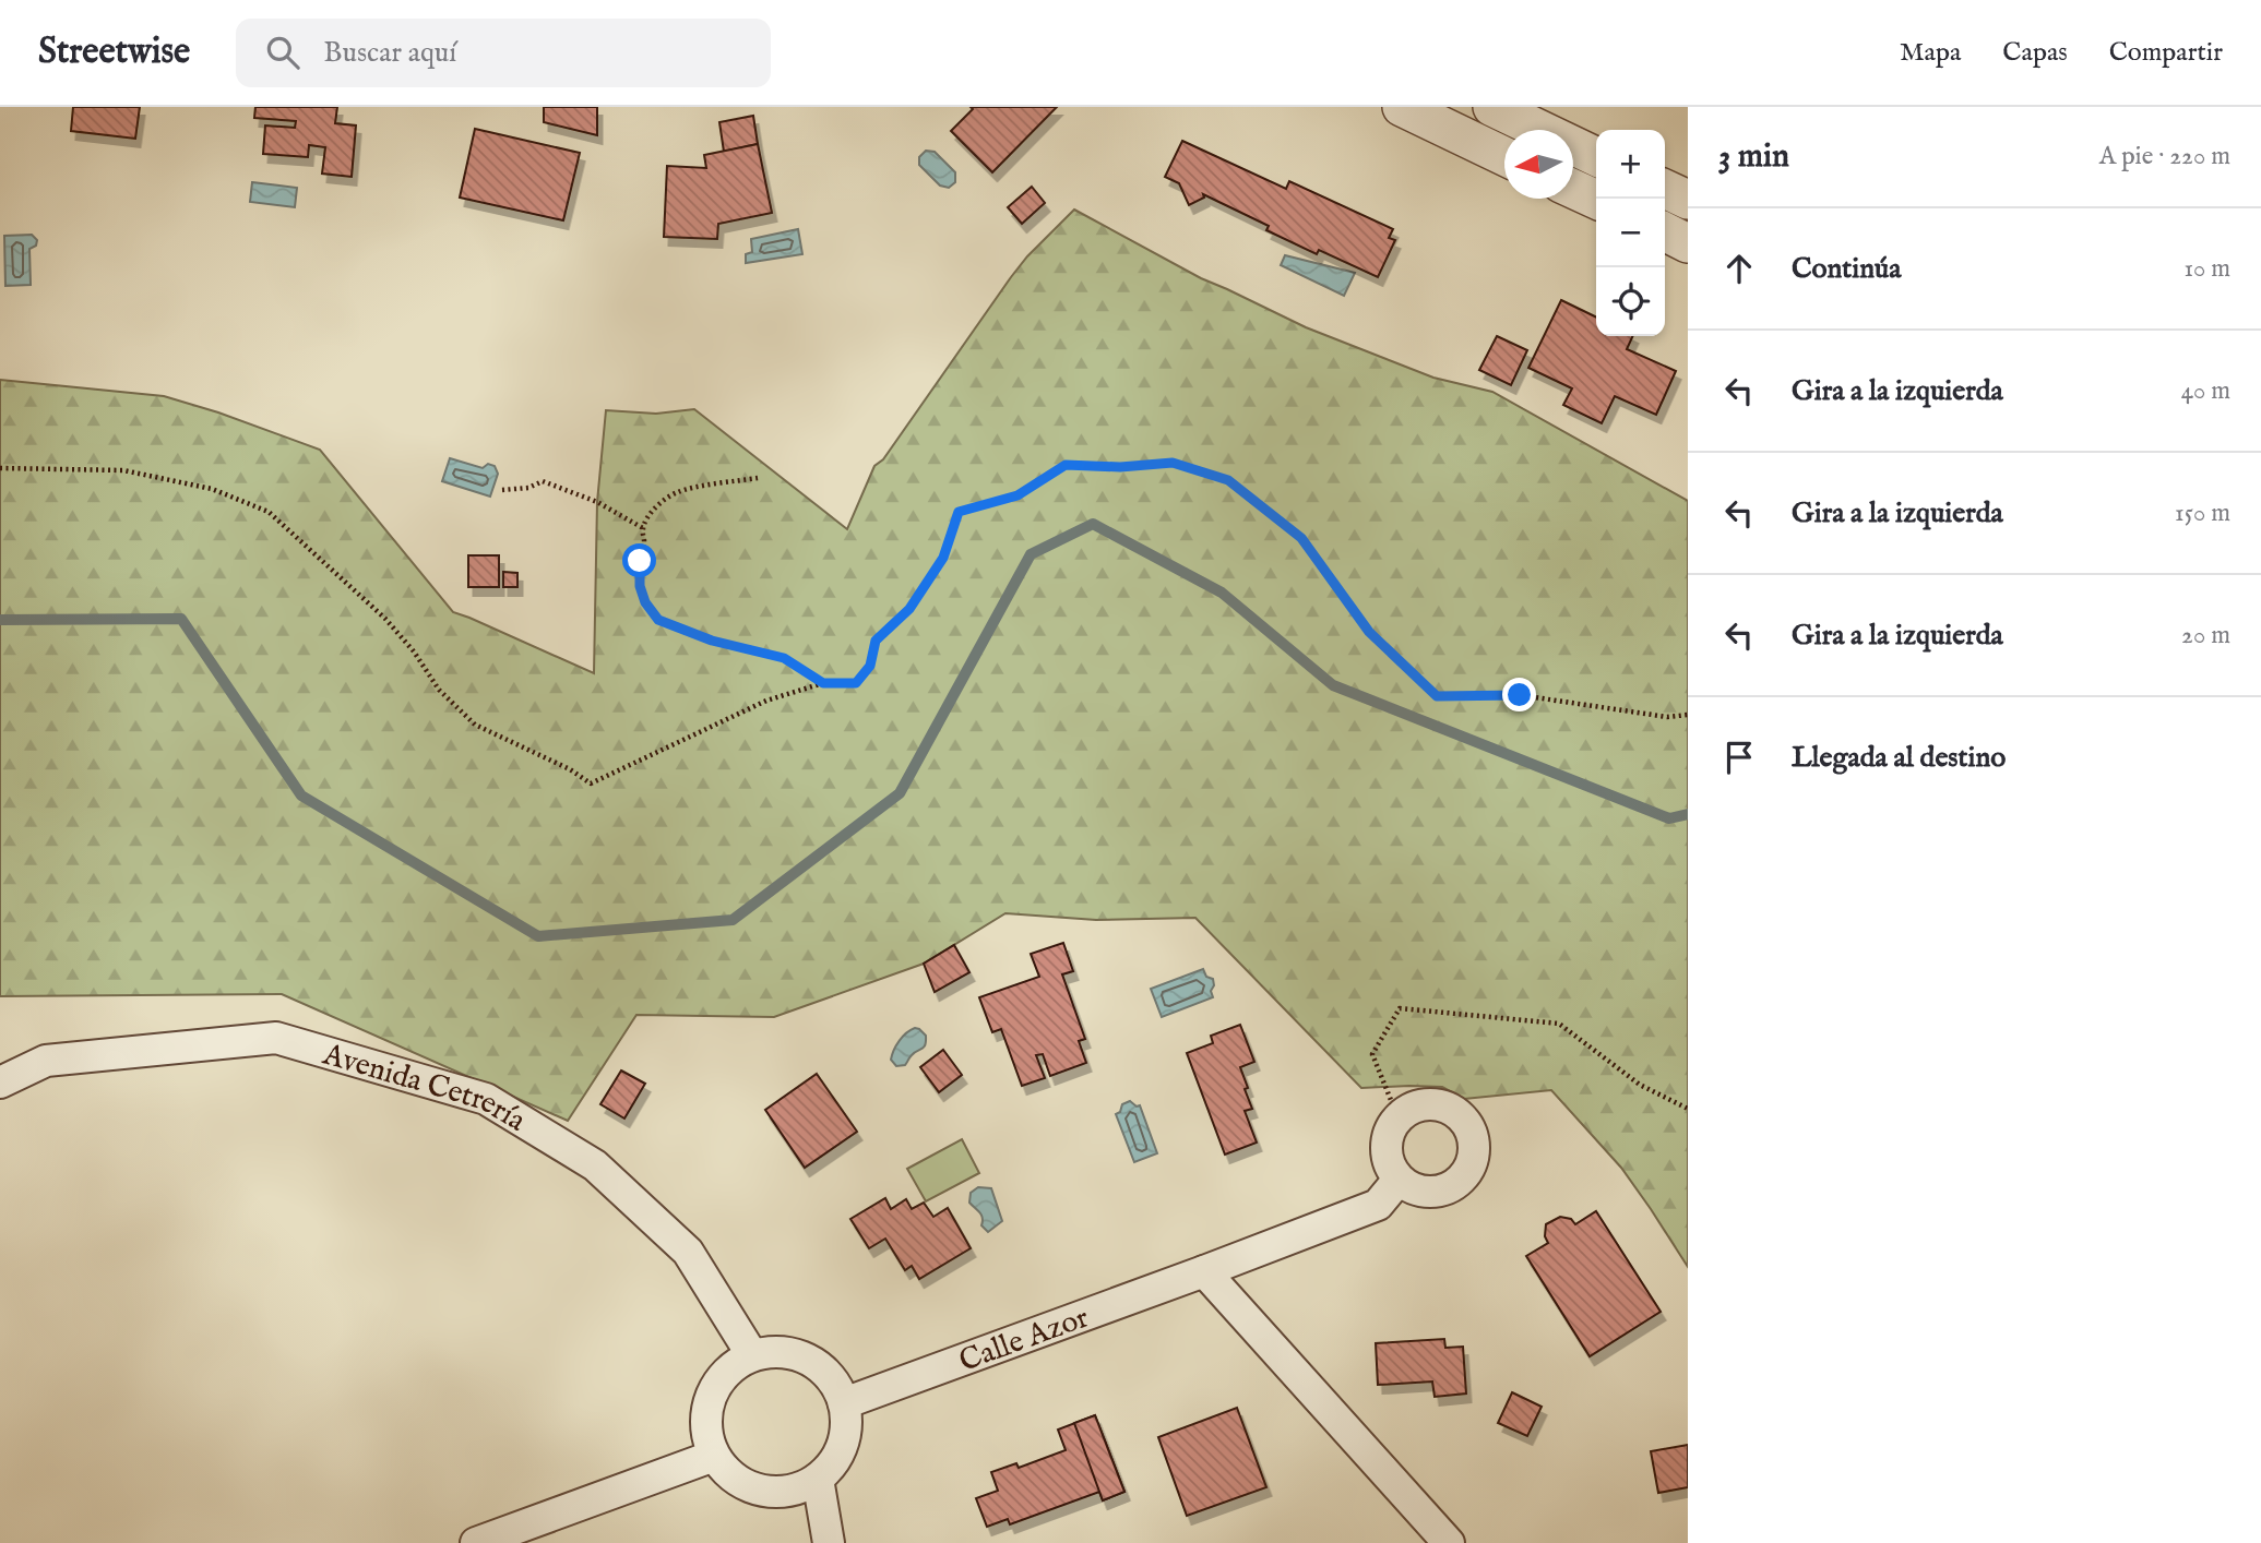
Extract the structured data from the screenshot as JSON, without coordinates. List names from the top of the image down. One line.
{"streets":{"street":["Avenida Cetrería","Calle Azor"]},"crossings":[["Avenida Cetrería","Calle Azor"]],"north":"left","page":{"header":"Streetwise","search":"Buscar aquí","nav":["Mapa","Capas","Compartir"],"heading":["3 min","A pie · 220 m"],"map_buttons":["+","−"],"list":[["Continúa","10 m"],["Gira a la izquierda","40 m"],["Gira a la izquierda","150 m"],["Gira a la izquierda","20 m"],"Llegada al destino"]}}
